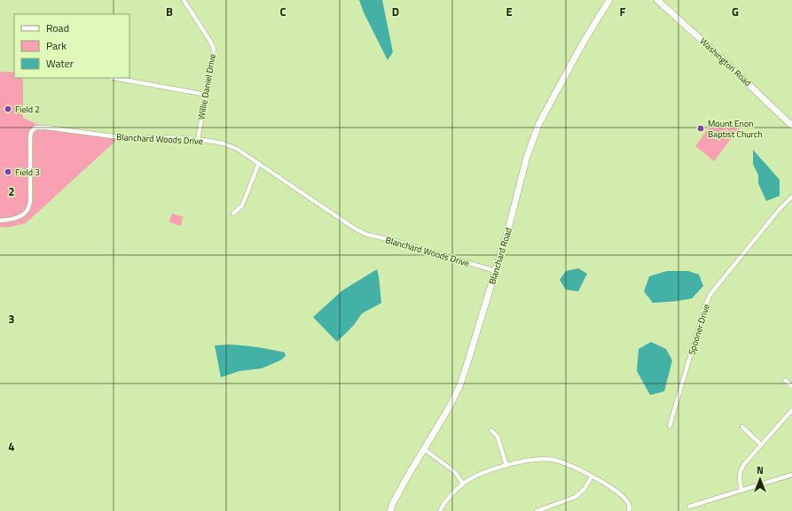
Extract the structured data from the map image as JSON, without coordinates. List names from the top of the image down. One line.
{"streets":{"street":["Washington Road","Willie Daniel Drive","Blanchard Woods Drive","Blanchard Road","Spooner Drive"]},"crossings":[["Willie Daniel Drive","Blanchard Woods Drive"],["Blanchard Woods Drive","Blanchard Road"]],"places":["Field 2","Mount Enon Baptist Church","Field 3"],"legend":["Road","Park","Water"],"north":"top","grid":{"columns":["B","C","D","E","F","G"],"rows":["2","3","4"]}}
